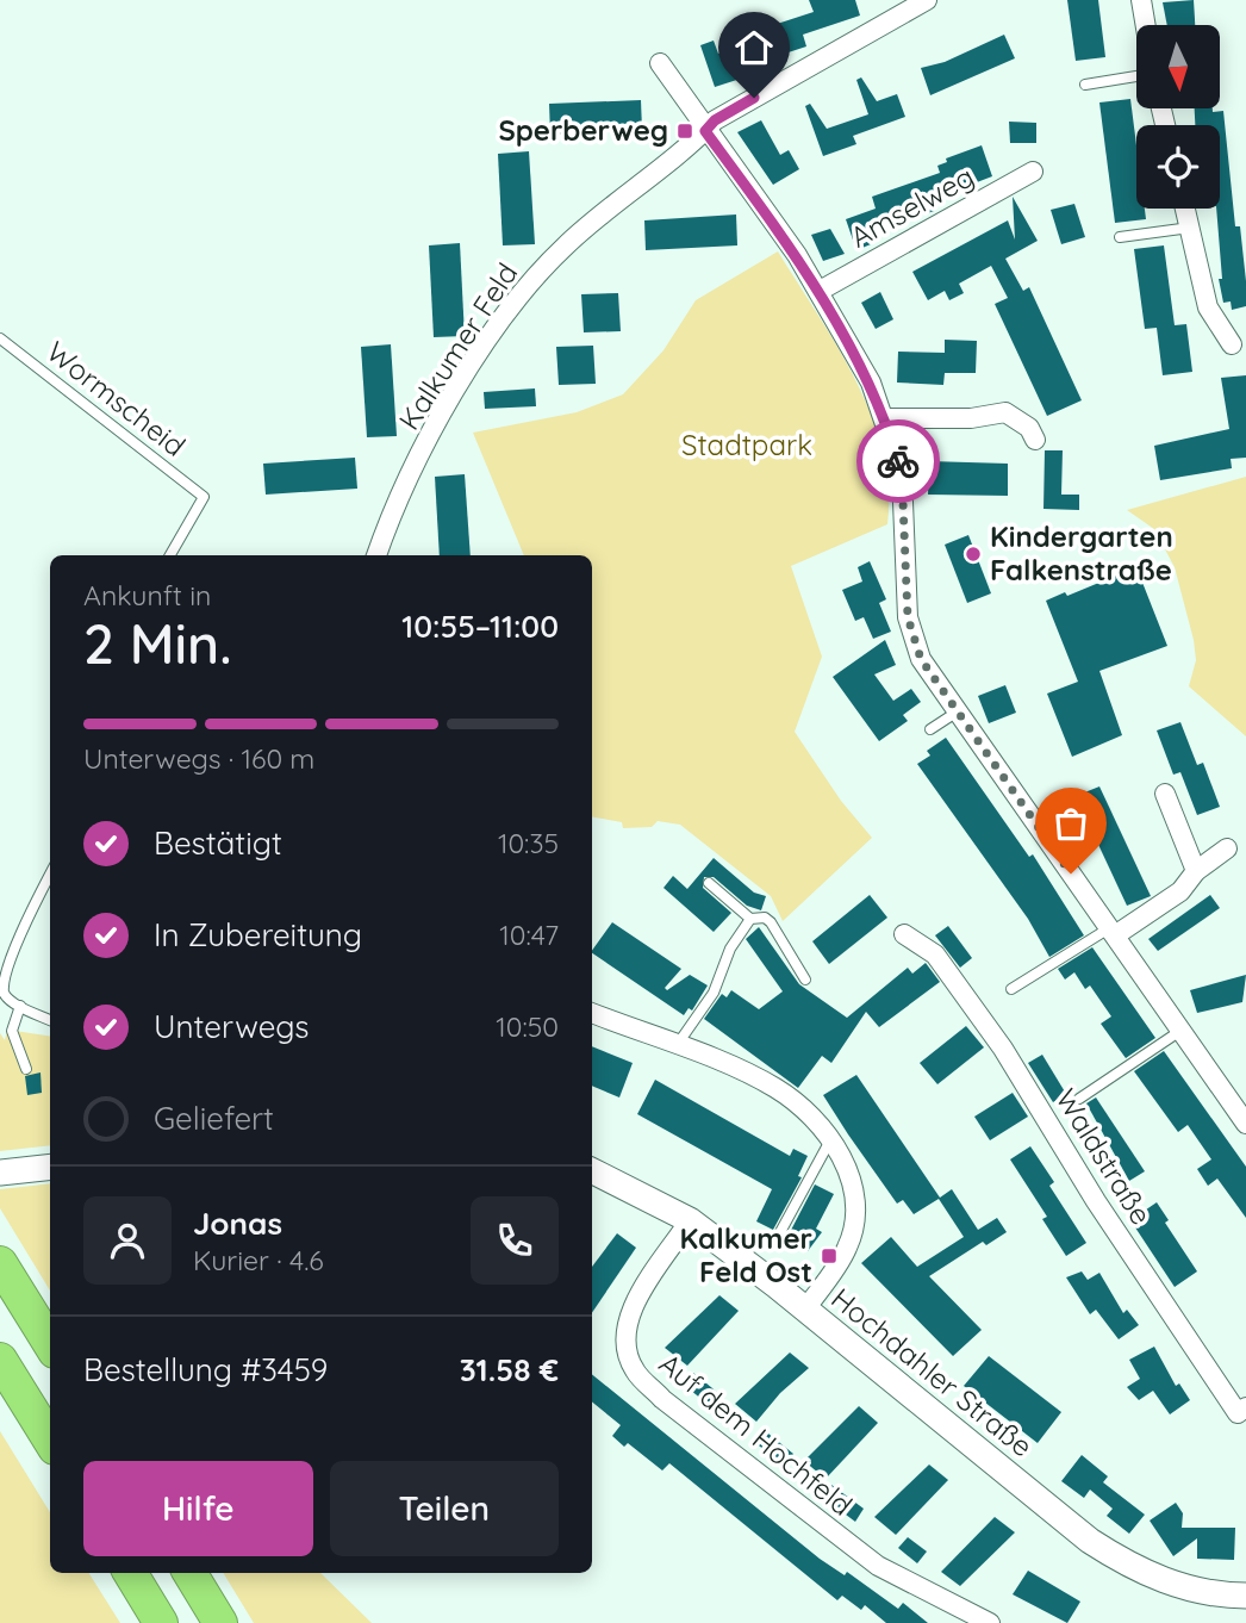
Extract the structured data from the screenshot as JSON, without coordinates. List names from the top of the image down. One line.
{"streets":{"main road":["Hochdahler Straße"],"street":["Amselweg","Kalkumer Feld","Waldstraße","Auf dem Hochfeld"],"lane":["Wormscheid"]},"crossings":[["Hochdahler Straße","Auf dem Hochfeld"]],"parks":["Stadtpark"],"places":{"transit":["Sperberweg","Kalkumer Feld Ost"],"other":["Kindergarten Falkenstraße"]},"north":"bottom","page":{"heading":["2 Min.","Ankunft in","10:55–11:00"],"panel":["Jonas","Kurier · 4.6","Bestellung #3459","31.58 €"],"bar":"Unterwegs · 160 m","list":[["Bestätigt","10:35"],["In Zubereitung","10:47"],["Unterwegs","10:50"],"Geliefert"],"buttons":["Hilfe","Teilen"]}}
